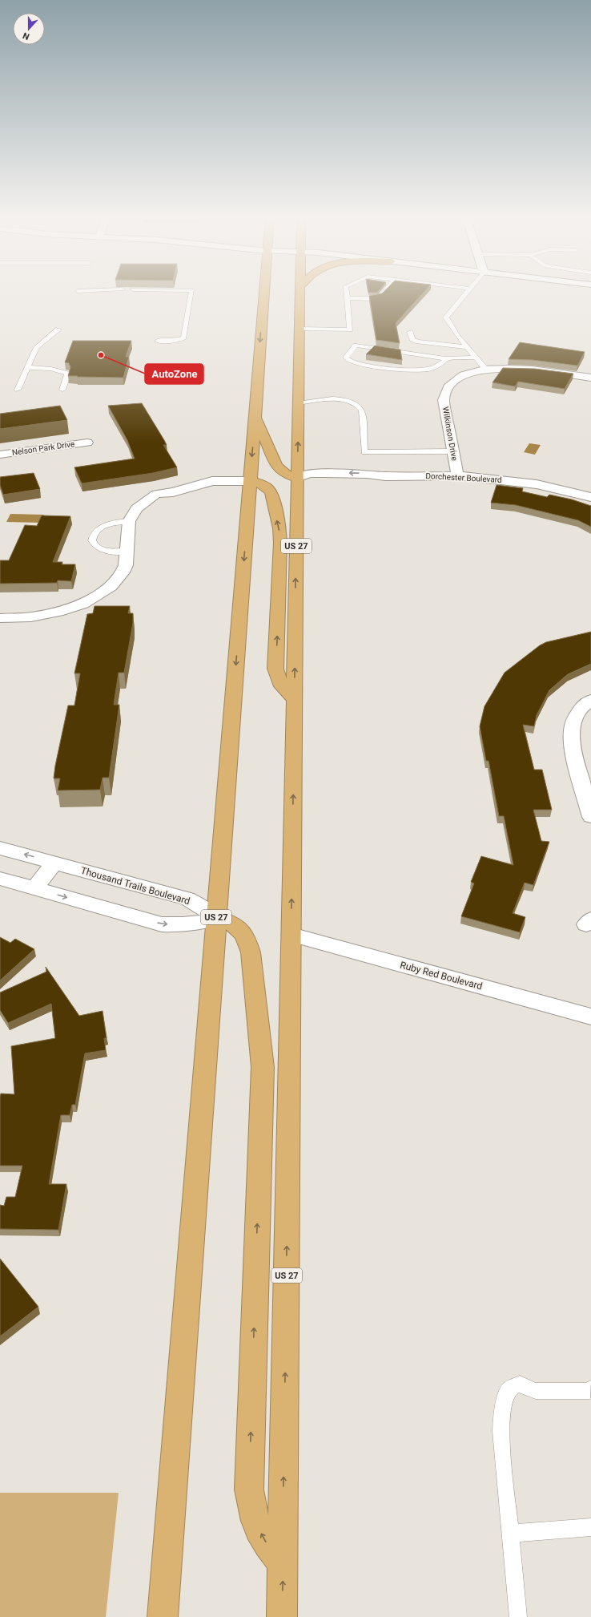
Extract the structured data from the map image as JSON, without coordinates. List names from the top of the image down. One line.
{"streets":{"highway":["US 27"],"street":["Wilkinson Drive","Nelson Park Drive","Dorchester Boulevard","Thousand Trails Boulevard","Ruby Red Boulevard"]},"crossings":[["Wilkinson Drive","Dorchester Boulevard"],["Dorchester Boulevard","US 27"],["US 27","Thousand Trails Boulevard"],["US 27","Ruby Red Boulevard"]],"places":["AutoZone"],"north":"bottom"}
